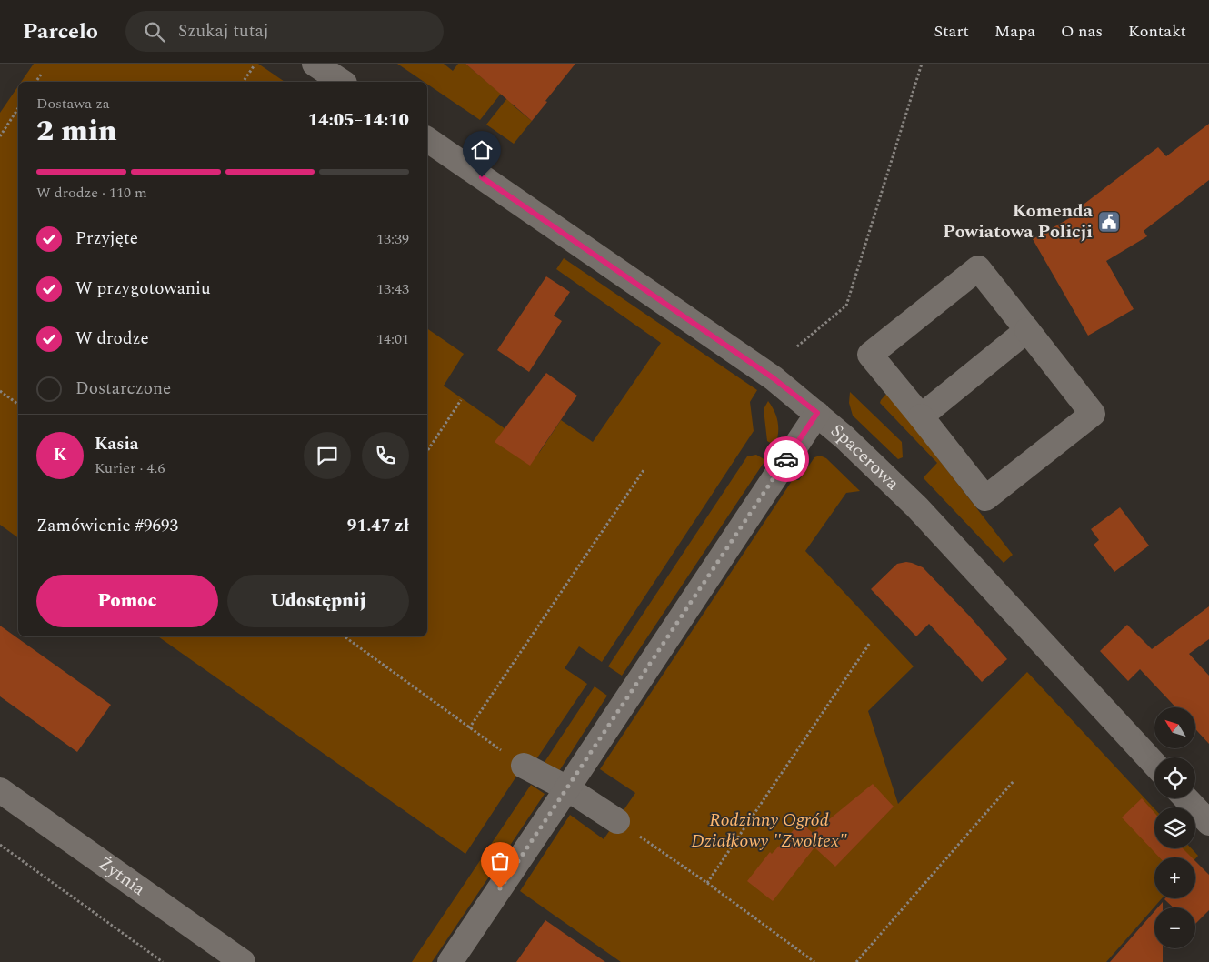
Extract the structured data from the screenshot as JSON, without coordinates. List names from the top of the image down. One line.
{"streets":{"street":["Spacerowa","Żytnia"]},"parks":["Rodzinny Ogród Działkowy \"Zwoltex\""],"places":{"public building":["Komenda Powiatowa Policji"]},"north":"top left","page":{"header":"Parcelo","search":"Szukaj tutaj","nav":["Start","Mapa","O nas","Kontakt"],"heading":["2 min","Dostawa za","14:05–14:10"],"panel":["Kasia","Kurier · 4.6","Zamówienie #9693","91.47 zł"],"bar":"W drodze · 110 m","list":[["Przyjęte","13:39"],["W przygotowaniu","13:43"],["W drodze","14:01"],"Dostarczone"],"round":"K","buttons":["Pomoc","Udostępnij"],"map_buttons":["+","−"]}}
